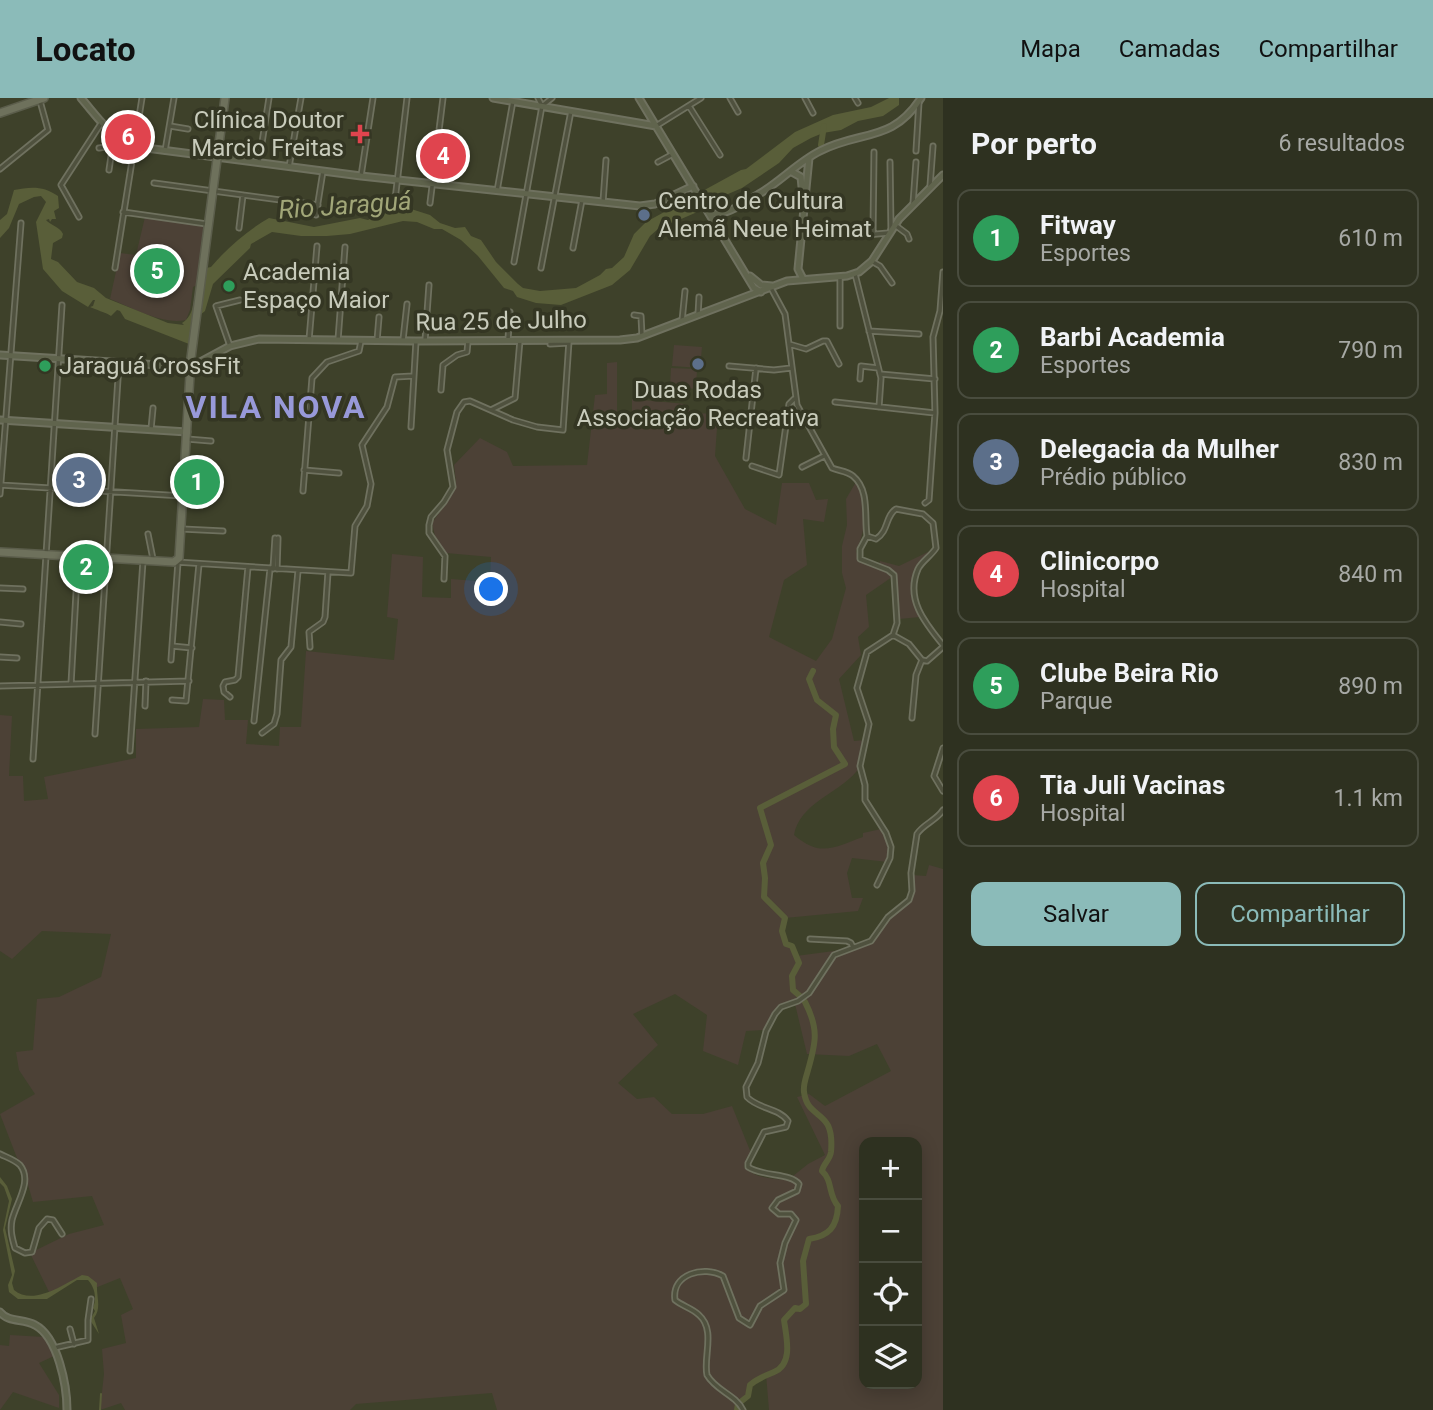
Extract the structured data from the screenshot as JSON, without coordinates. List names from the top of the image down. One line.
{"streets":{"main road":["Rua 25 de Julho"]},"districts":["VILA NOVA"],"water":["Rio Jaraguá"],"places":{"health":["Clínica Doutor Marcio Freitas"],"other":["Centro de Cultura Alemã Neue Heimat","Academia Espaço Maior","Duas Rodas Associação Recreativa","Jaraguá CrossFit"]},"page":{"header":"Locato","nav":["Mapa","Camadas","Compartilhar"],"heading":["Por perto","6 resultados"],"pins":["6","4","5","3","1","2"],"list":[{"mark":"1","name":"Fitway","note":"Esportes","value":"610 m"},{"mark":"2","name":"Barbi Academia","note":"Esportes","value":"790 m"},{"mark":"3","name":"Delegacia da Mulher","note":"Prédio público","value":"830 m"},{"mark":"4","name":"Clinicorpo","note":"Hospital","value":"840 m"},{"mark":"5","name":"Clube Beira Rio","note":"Parque","value":"890 m"},{"mark":"6","name":"Tia Juli Vacinas","note":"Hospital","value":"1.1 km"}],"buttons":["Salvar","Compartilhar"],"map_buttons":["+","−"]}}
